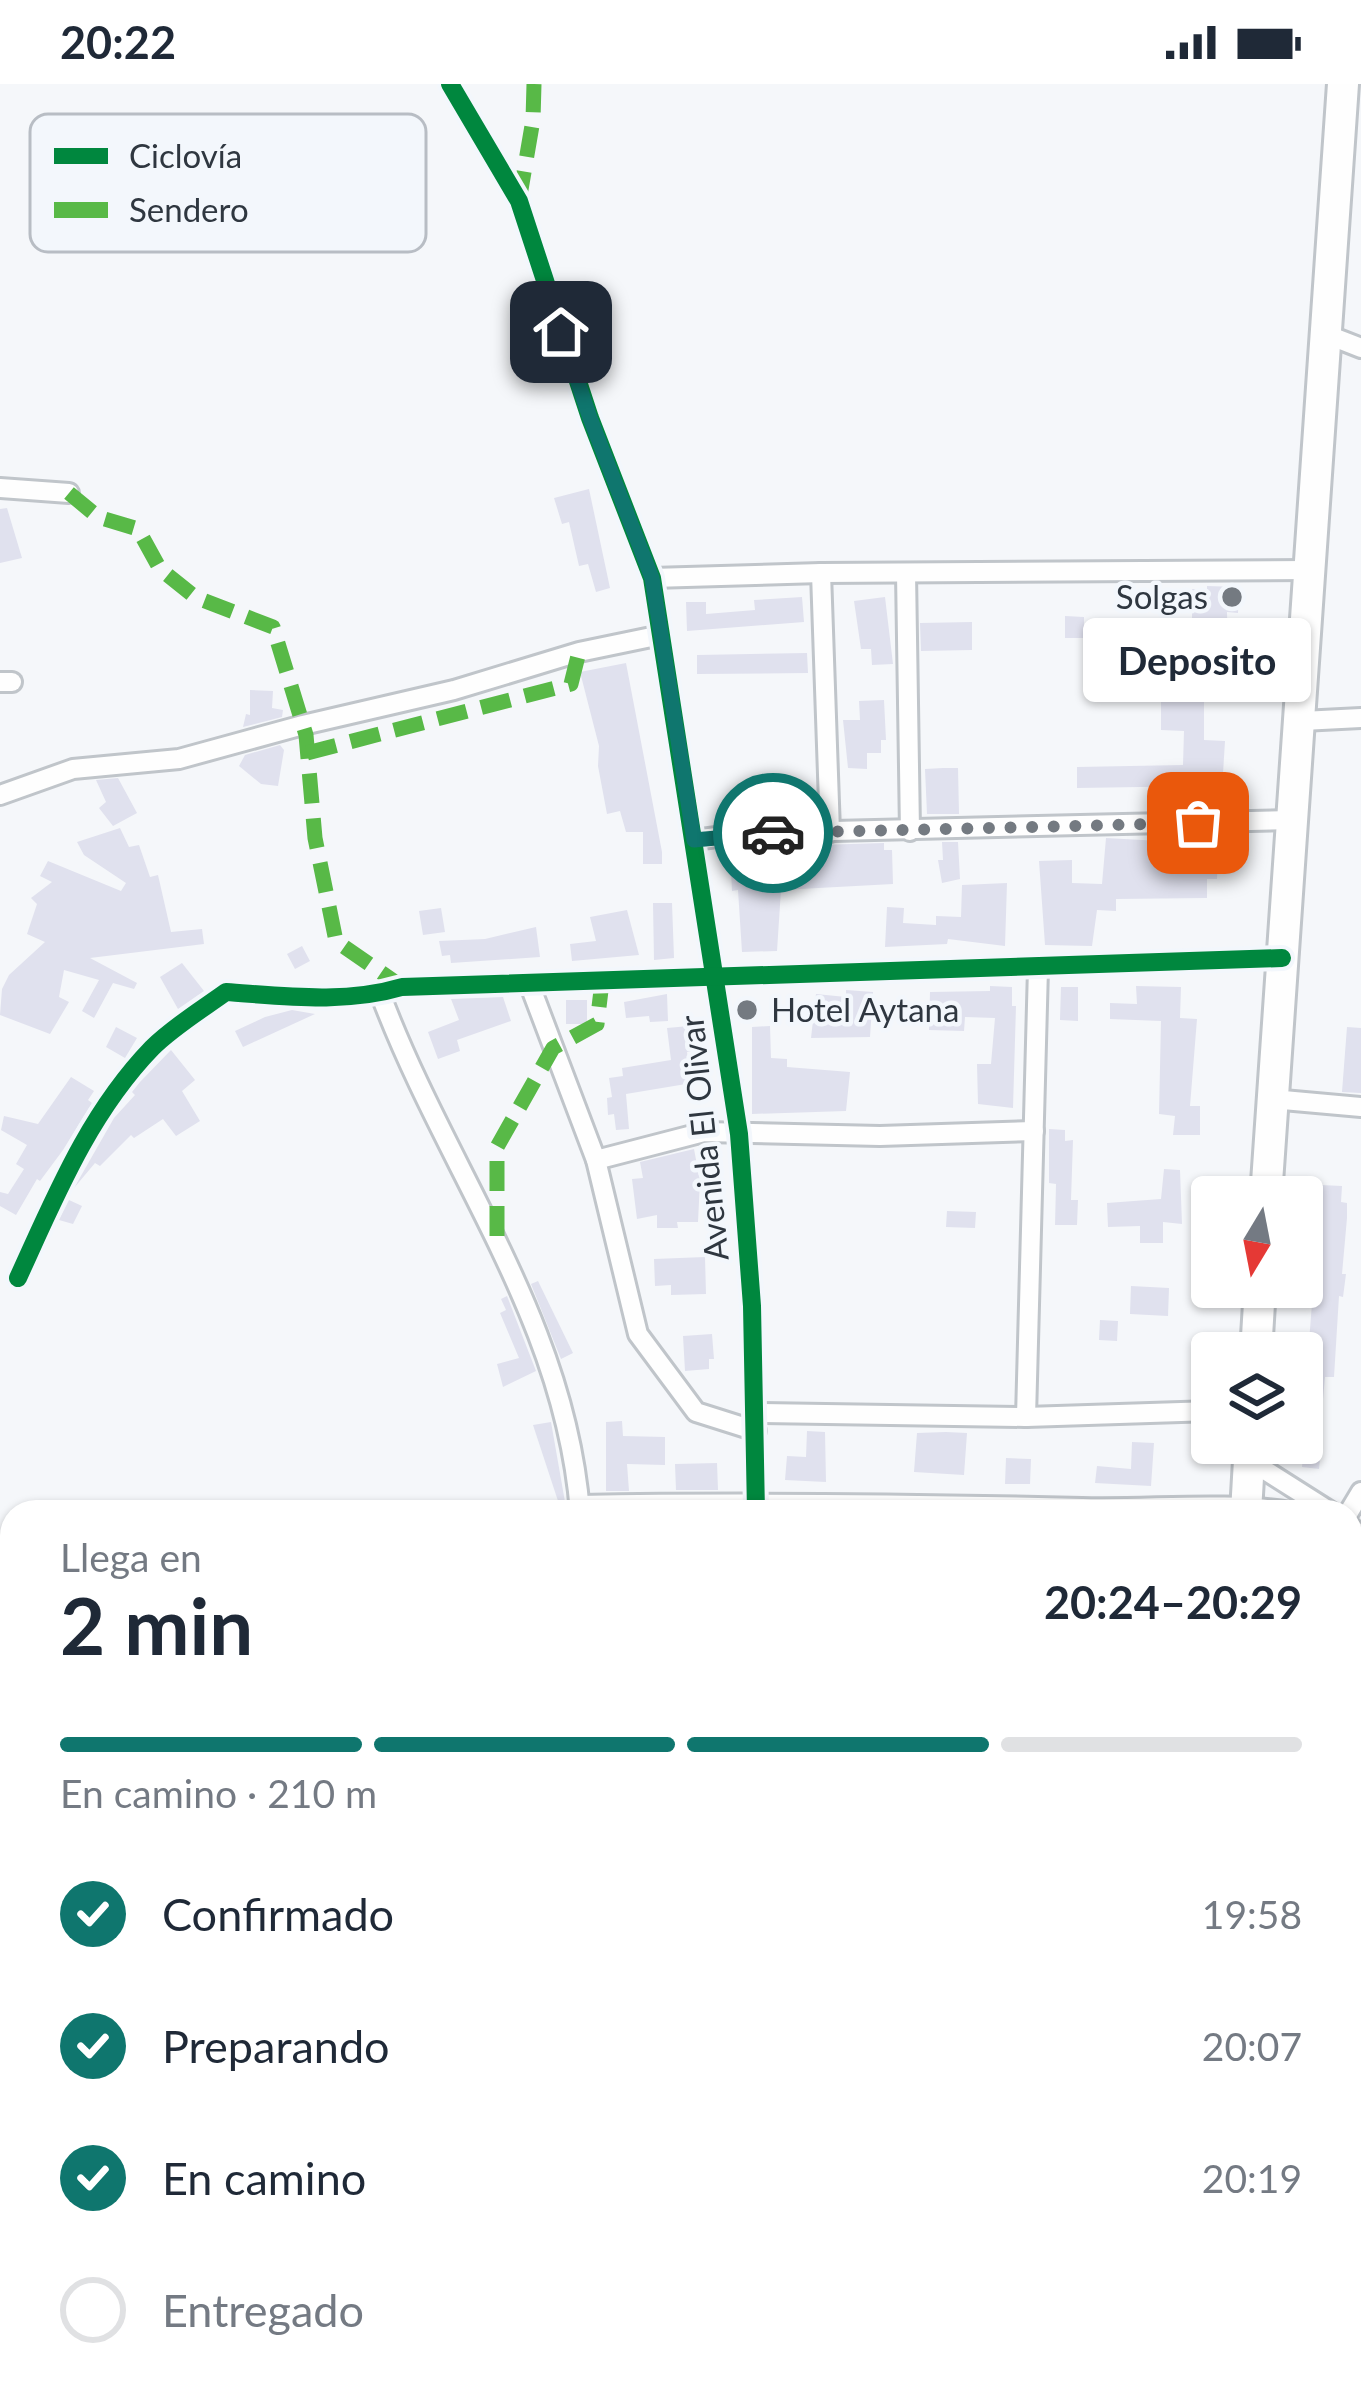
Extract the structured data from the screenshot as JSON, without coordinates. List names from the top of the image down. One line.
{"streets":{"street":["Avenida El Olivar"]},"places":["Solgas","Deposito","Hotel Aytana"],"legend":["Ciclovía","Sendero"],"north":"bottom","page":{"status":"20:22","bubble":"Deposito","heading":["2 min","Llega en","20:24–20:29"],"bar":"En camino · 210 m","list":[["Confirmado","19:58"],["Preparando","20:07"],["En camino","20:19"],"Entregado"]}}
